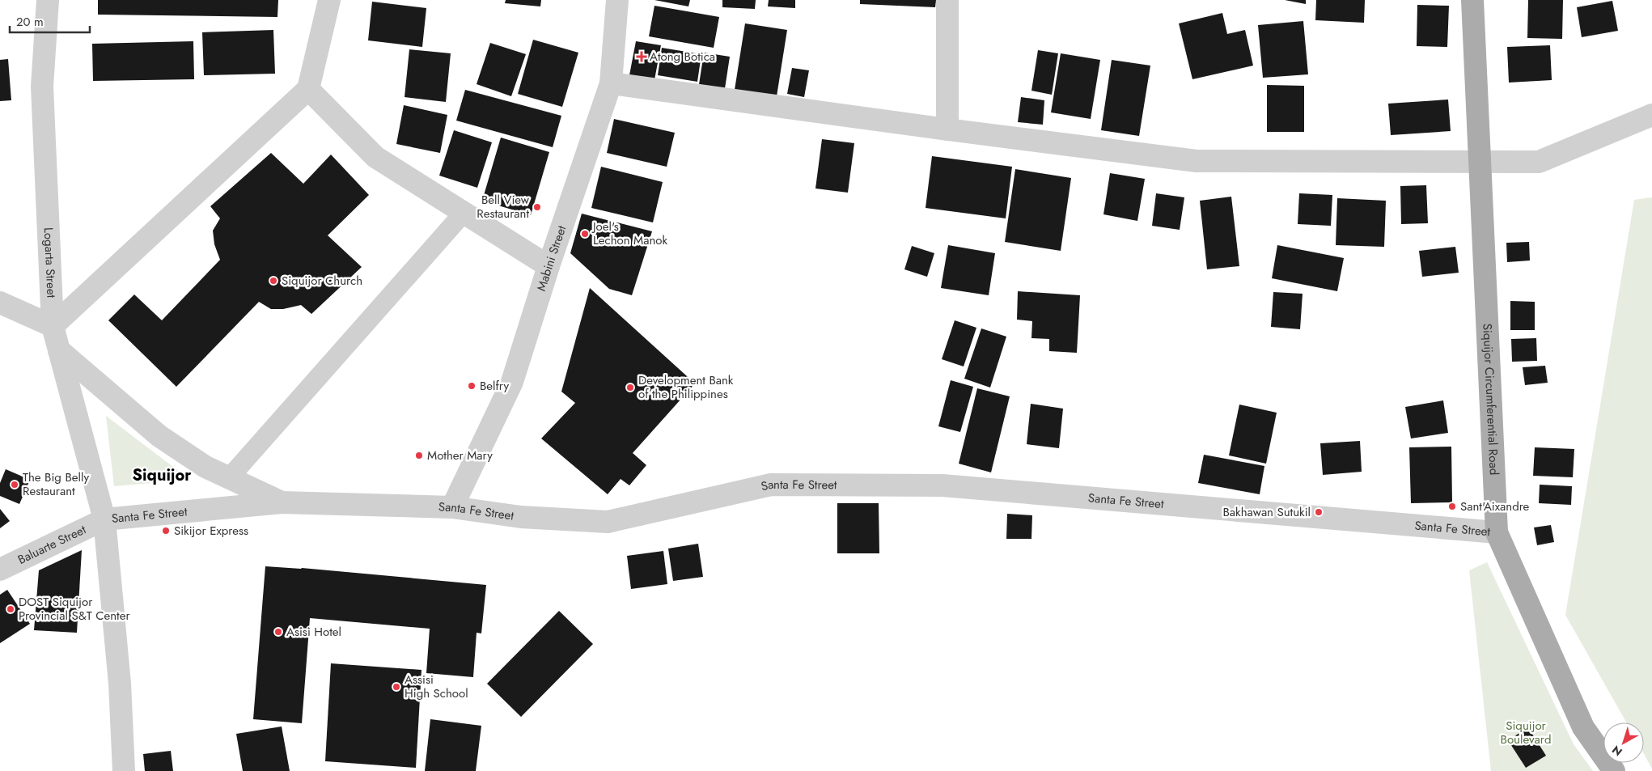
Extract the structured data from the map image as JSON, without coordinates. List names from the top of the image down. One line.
{"streets":{"main road":["Siquijor Circumferential Road"],"street":["Mabini Street","Logarta Street","Santa Fe Street","Baluarte Street"]},"crossings":[["Mabini Street","Santa Fe Street"],["Logarta Street","Santa Fe Street"],["Logarta Street","Baluarte Street"],["Siquijor Circumferential Road","Santa Fe Street"],["Santa Fe Street","Baluarte Street"]],"districts":["Siquijor"],"parks":["Siquijor Boulevard"],"places":{"health":["Atong Botica"],"other":["Bell View Restaurant","Joel's Lechon Manok","Siquijor Church","Belfry","Development Bank of the Philippines","Mother Mary","The Big Belly Restaurant","Sant'Aixandre","Bakhawan Sutukil","Sikijor Express","DOST Siquijor Provincial S&T Center","Asisi Hotel","Assisi High School"]},"scale_bar":"20 m","north":"bottom left"}
